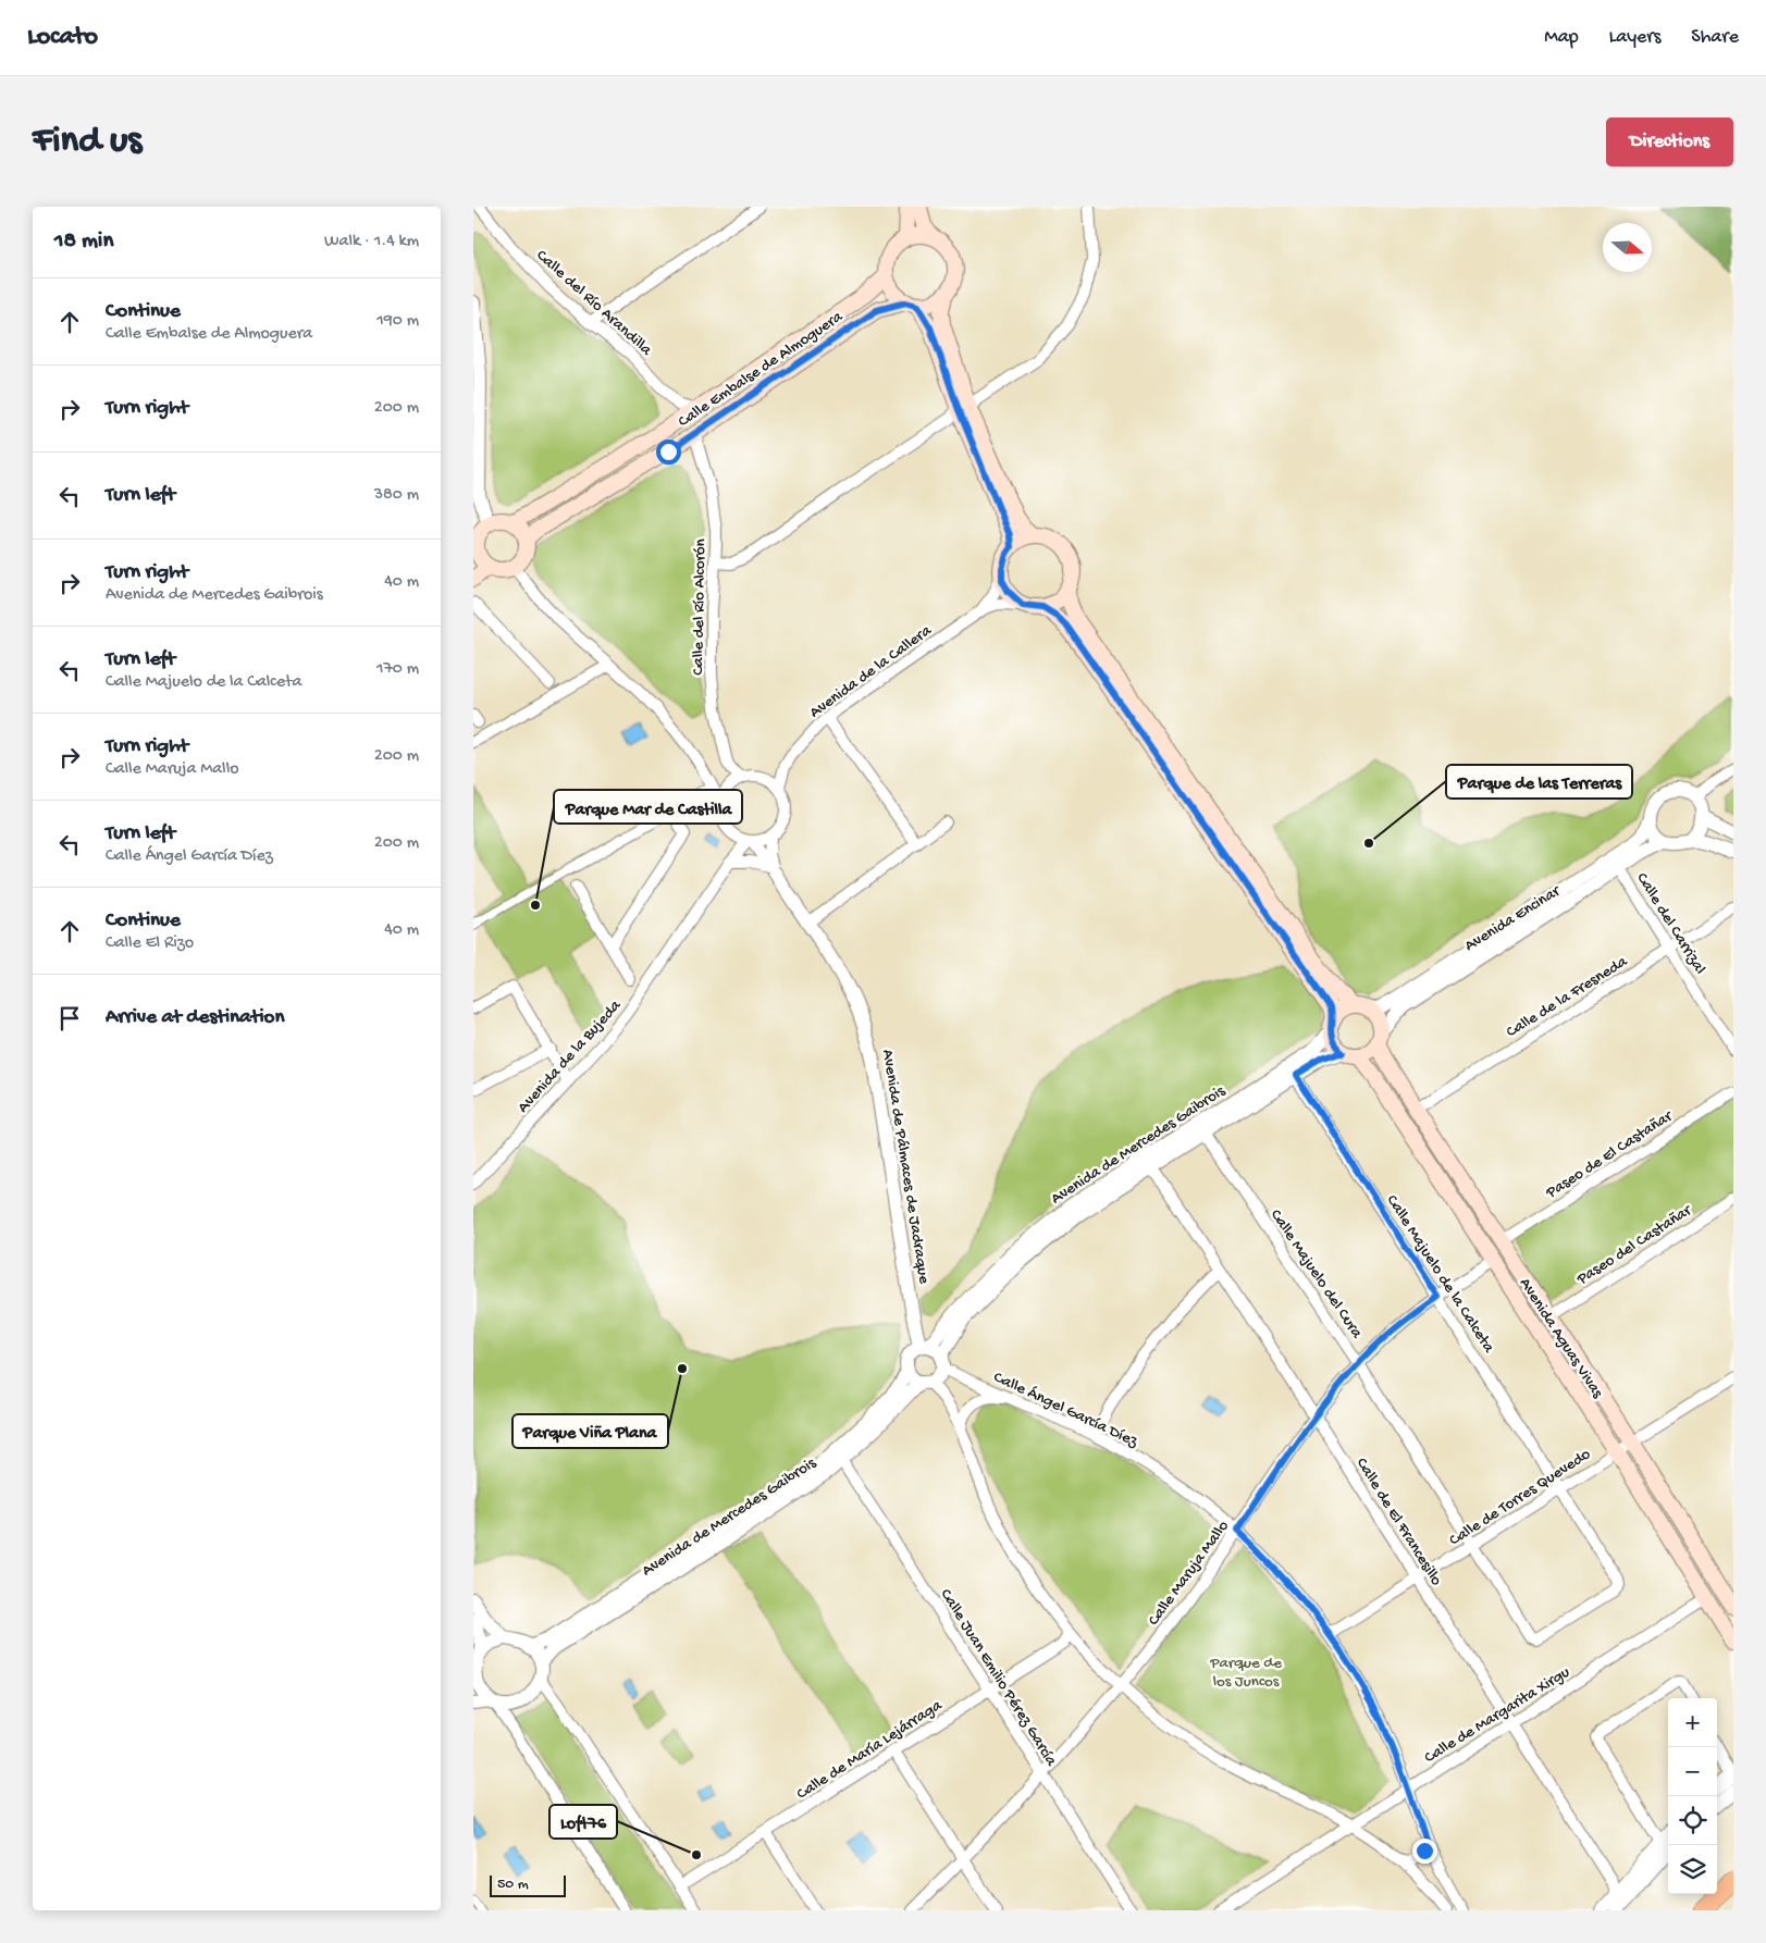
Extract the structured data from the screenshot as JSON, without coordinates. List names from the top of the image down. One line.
{"streets":{"main road":["Calle Embalse de Almoguera","Avenida Aguas Vivas"],"street":["Calle del Río Arandilla","Calle del Río Alcorón","Avenida de la Callera","Avenida Encinar","Calle del Carrizal","Calle de la Fresneda","Avenida de la Bujeda","Avenida de Mercedes Gaibrois","Paseo de El Castañar","Avenida de Pálmaces de Jadraque","Paseo del Castañar","Calle Majuelo del Cura","Calle Majuelo de la Calceta","Calle Ángel García Díez","Calle de Torres Quevedo","Calle de El Francesillo","Calle Maruja Mallo","Calle Juan Emilio Pérez García","Calle de Margarita Xirgu","Calle de María Lejárraga"]},"crossings":[["Calle del Río Arandilla","Calle Embalse de Almoguera"],["Calle Embalse de Almoguera","Calle del Río Alcorón"],["Calle del Río Alcorón","Avenida de la Callera"],["Calle del Río Alcorón","Avenida de la Bujeda"],["Avenida de la Callera","Avenida de la Bujeda"],["Avenida Encinar","Calle del Carrizal"],["Avenida Encinar","Avenida de Mercedes Gaibrois"],["Avenida Encinar","Avenida Aguas Vivas"],["Calle del Carrizal","Calle de la Fresneda"],["Calle de la Fresneda","Avenida Aguas Vivas"],["Avenida de Mercedes Gaibrois","Avenida de Pálmaces de Jadraque"],["Avenida de Mercedes Gaibrois","Calle Majuelo del Cura"],["Avenida de Mercedes Gaibrois","Calle Majuelo de la Calceta"],["Avenida de Mercedes Gaibrois","Avenida Aguas Vivas"],["Avenida de Mercedes Gaibrois","Calle Ángel García Díez"],["Avenida de Mercedes Gaibrois","Calle de El Francesillo"],["Avenida de Mercedes Gaibrois","Calle Juan Emilio Pérez García"],["Paseo de El Castañar","Avenida Aguas Vivas"],["Avenida de Pálmaces de Jadraque","Calle Ángel García Díez"],["Paseo del Castañar","Avenida Aguas Vivas"],["Calle Majuelo del Cura","Calle Majuelo de la Calceta"],["Calle Majuelo del Cura","Calle de Torres Quevedo"],["Calle Majuelo del Cura","Calle Maruja Mallo"],["Calle Majuelo de la Calceta","Calle de Torres Quevedo"],["Calle Majuelo de la Calceta","Calle Maruja Mallo"],["Avenida Aguas Vivas","Calle de Torres Quevedo"],["Avenida Aguas Vivas","Calle Maruja Mallo"],["Avenida Aguas Vivas","Calle de Margarita Xirgu"],["Calle Ángel García Díez","Calle de Torres Quevedo"],["Calle Ángel García Díez","Calle Maruja Mallo"],["Calle Ángel García Díez","Calle de Margarita Xirgu"],["Calle de Torres Quevedo","Calle de El Francesillo"],["Calle de El Francesillo","Calle Maruja Mallo"],["Calle de El Francesillo","Calle de Margarita Xirgu"],["Calle Maruja Mallo","Calle Juan Emilio Pérez García"],["Calle Juan Emilio Pérez García","Calle de María Lejárraga"]],"parks":["Parque de los Juncos"],"places":["Parque de las Terreras","Parque Mar de Castilla","Parque Viña Plana","Loft76"],"scale_bar":"50 m","north":"right","page":{"header":"Locato","nav":["Map","Layers","Share"],"buttons":"Directions","title":"Find us","heading":["18 min","Walk · 1.4 km"],"list":[["Continue","Calle Embalse de Almoguera","190 m"],["Turn right","200 m"],["Turn left","380 m"],["Turn right","Avenida de Mercedes Gaibrois","40 m"],["Turn left","Calle Majuelo de la Calceta","170 m"],["Turn right","Calle Maruja Mallo","200 m"],["Turn left","Calle Ángel García Díez","200 m"],["Continue","Calle El Rizo","40 m"],"Arrive at destination"],"map_buttons":["+","−"],"scale":"50 m"}}
